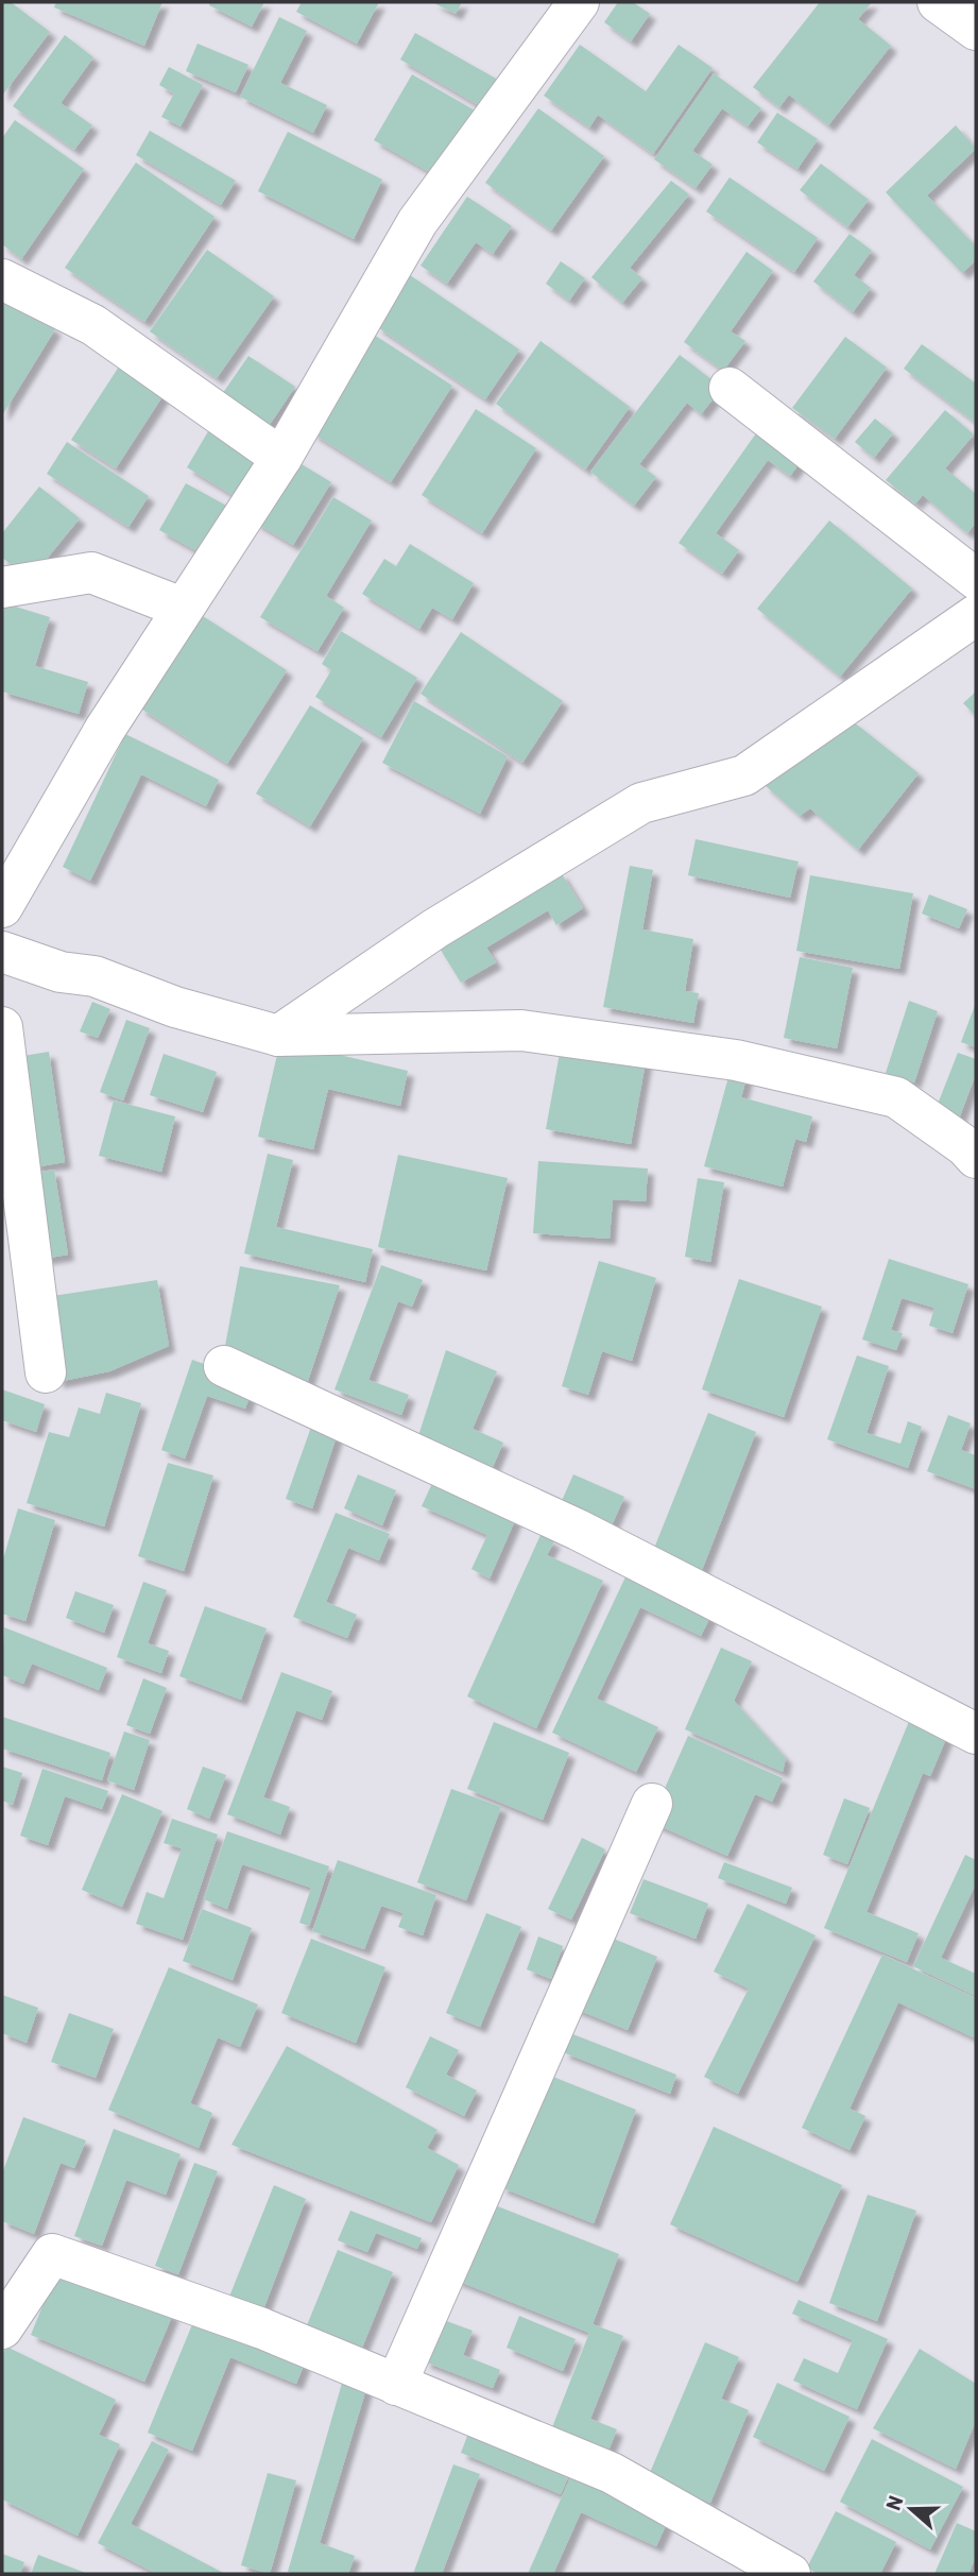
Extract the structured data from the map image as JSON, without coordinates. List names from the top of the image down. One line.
{"north":"left"}
